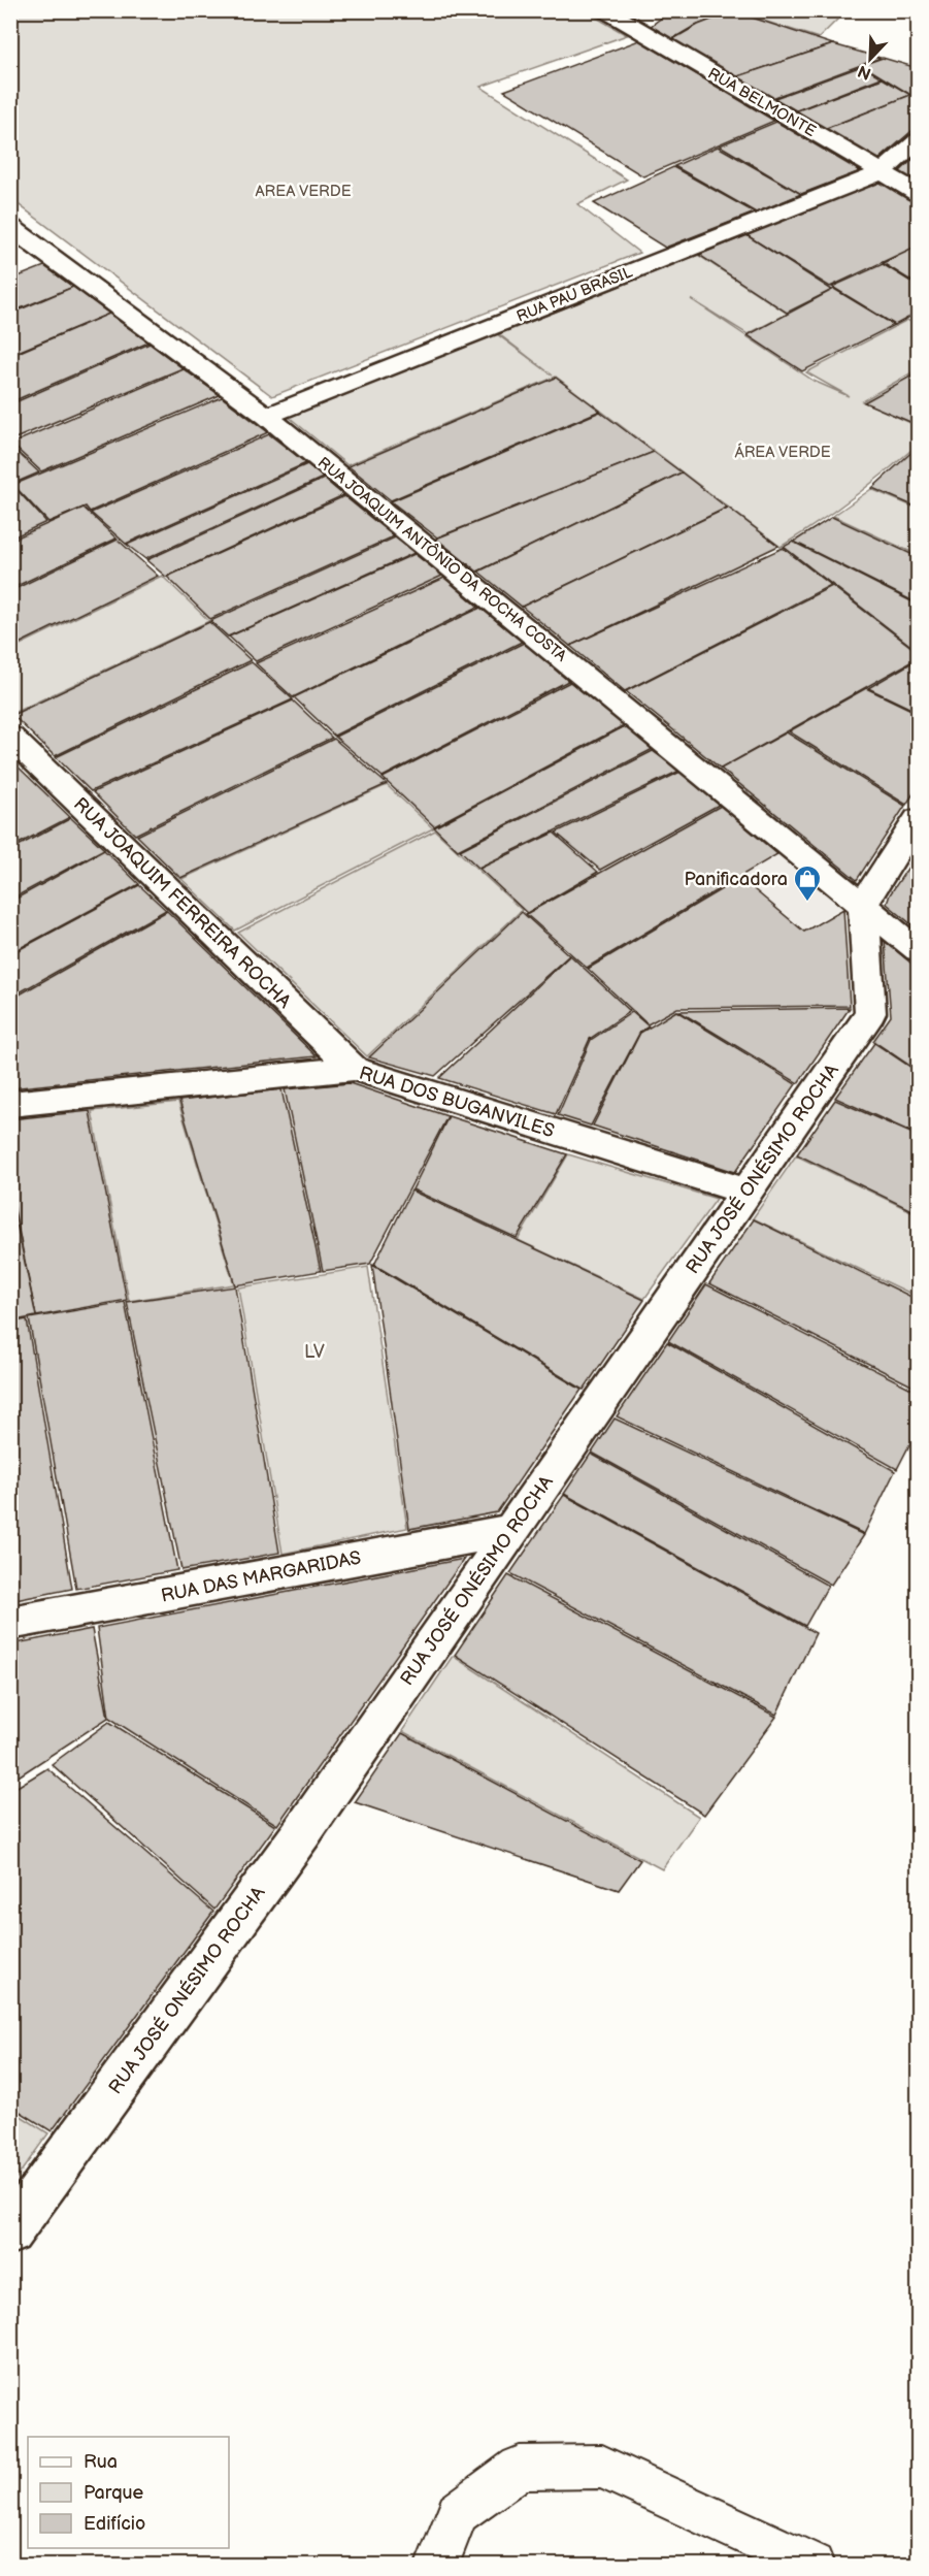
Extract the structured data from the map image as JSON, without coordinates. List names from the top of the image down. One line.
{"streets":{"street":["RUA BELMONTE","RUA PAU BRASIL","RUA JOAQUIM ANTÔNIO DA ROCHA COSTA","RUA JOAQUIM FERREIRA ROCHA","RUA DOS BUGANVILES","RUA JOSÉ ONÉSIMO ROCHA","RUA DAS MARGARIDAS"]},"crossings":[["RUA BELMONTE","RUA PAU BRASIL"],["RUA PAU BRASIL","RUA JOAQUIM ANTÔNIO DA ROCHA COSTA"],["RUA JOAQUIM ANTÔNIO DA ROCHA COSTA","RUA JOSÉ ONÉSIMO ROCHA"],["RUA JOAQUIM FERREIRA ROCHA","RUA DOS BUGANVILES"],["RUA DOS BUGANVILES","RUA JOSÉ ONÉSIMO ROCHA"],["RUA JOSÉ ONÉSIMO ROCHA","RUA DAS MARGARIDAS"]],"parks":["AREA VERDE","ÁREA VERDE","LV"],"places":{"shop":["Panificadora"]},"legend":["Rua","Parque","Edifício"],"north":"bottom left"}
